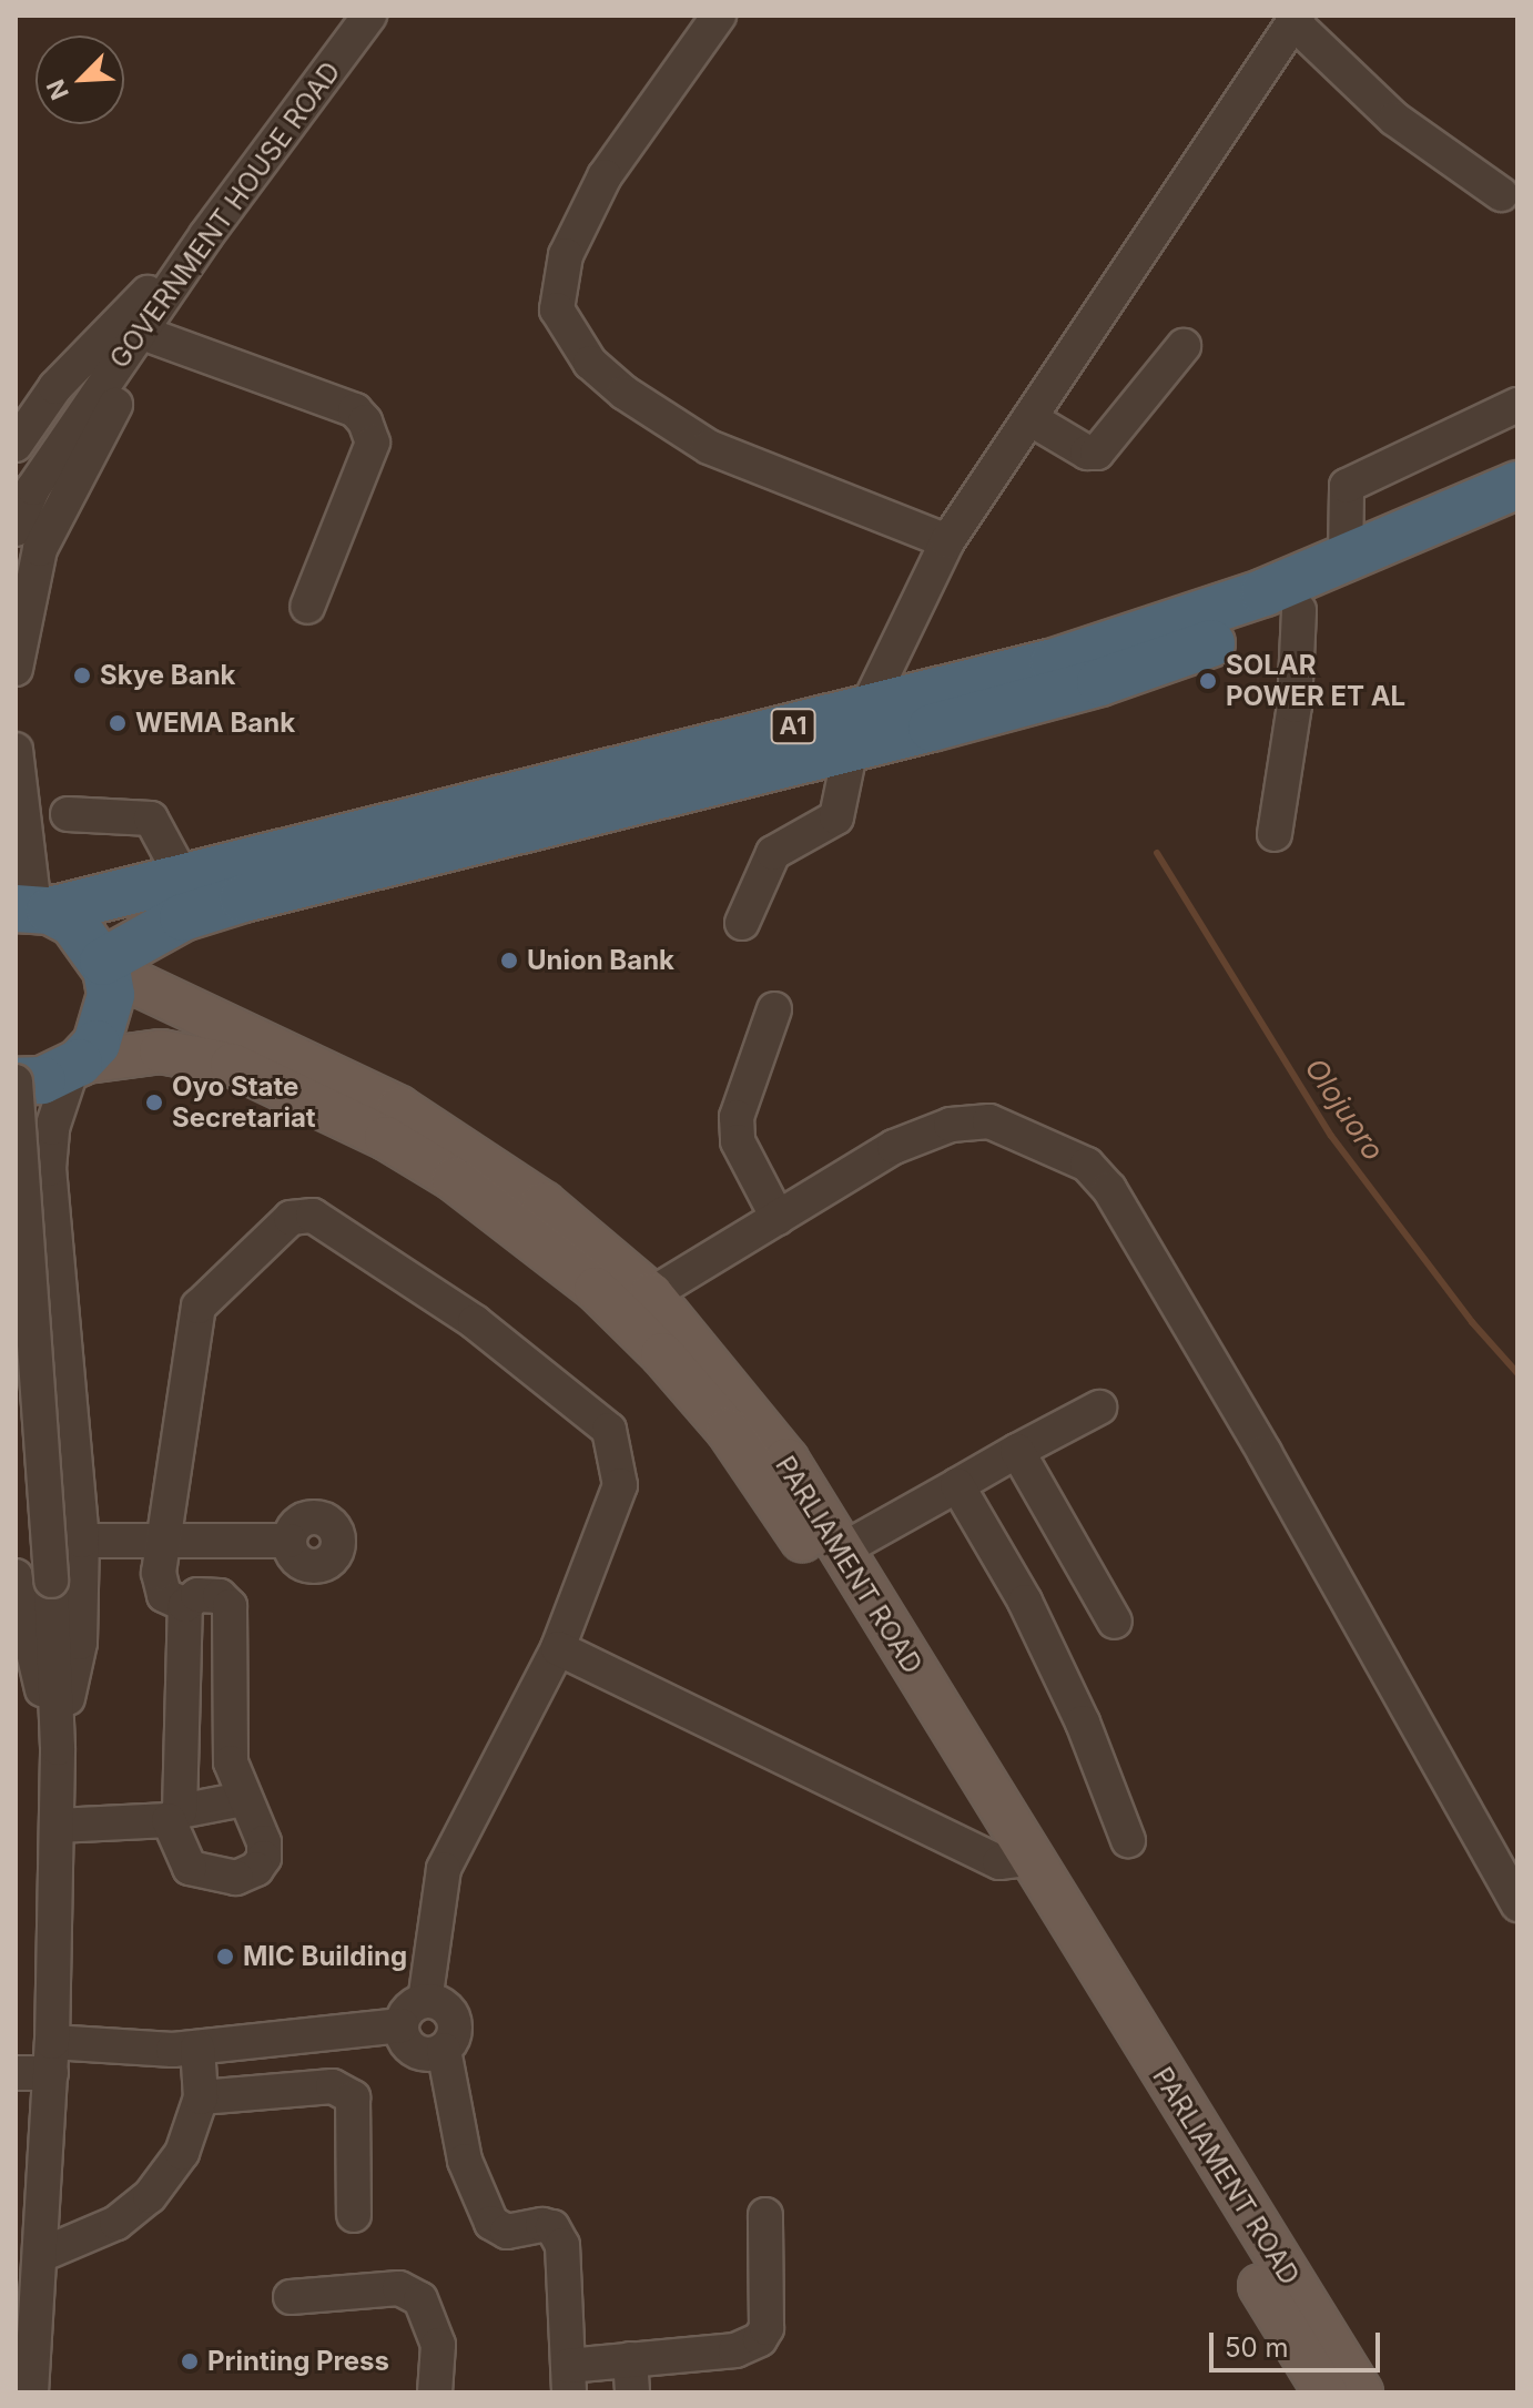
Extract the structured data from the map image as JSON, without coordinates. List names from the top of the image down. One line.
{"streets":{"highway":["A1"],"main road":["PARLIAMENT ROAD"],"street":["GOVERNMENT HOUSE ROAD"]},"crossings":[["A1","PARLIAMENT ROAD"]],"water":["Olojuoro"],"places":["Skye Bank","SOLAR POWER ET AL","WEMA Bank","Union Bank","Oyo State Secretariat","MIC Building","Printing Press"],"scale_bar":"50 m","north":"bottom left"}
